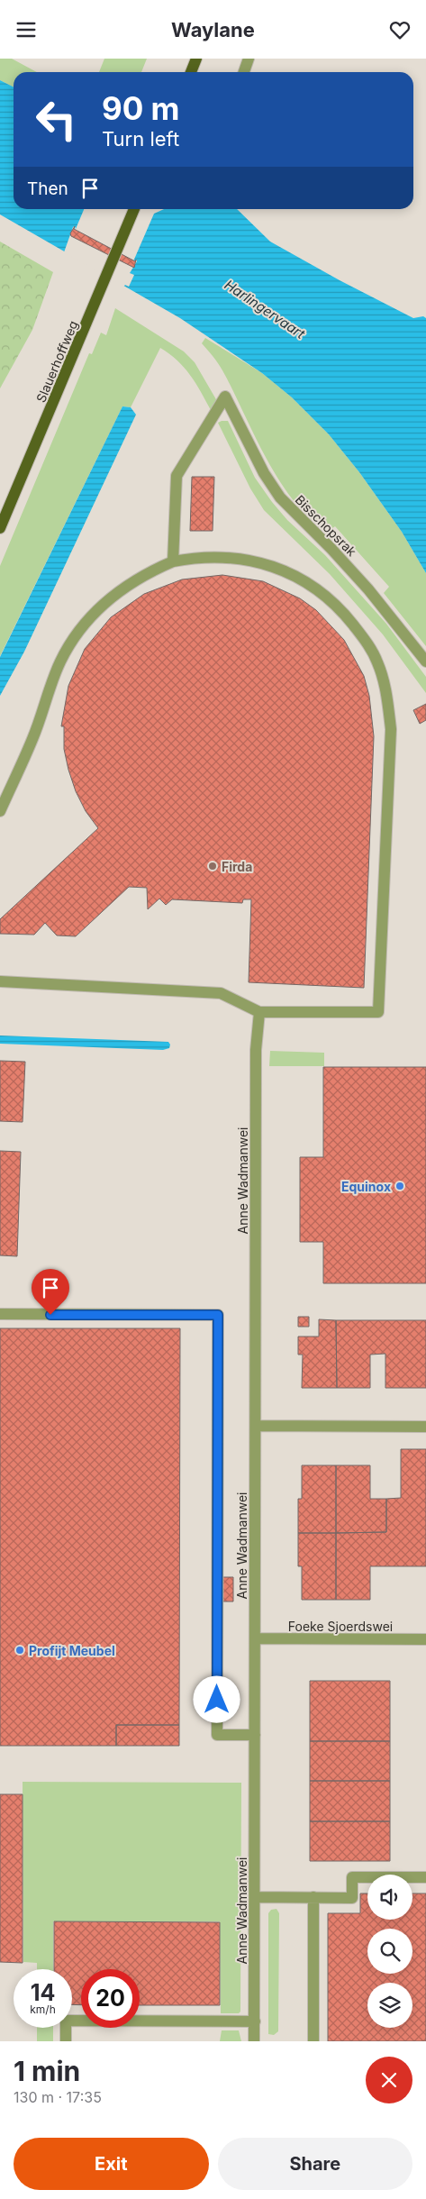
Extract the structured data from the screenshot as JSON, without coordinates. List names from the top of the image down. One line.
{"streets":{"main road":["Slauerhoffweg"],"street":["Bisschopsrak","Anne Wadmanwei","Foeke Sjoerdswei"]},"crossings":[["Anne Wadmanwei","Foeke Sjoerdswei"]],"water":["Harlingervaart"],"places":["Firda","Equinox","Profijt Meubel"],"page":{"header":"Waylane","turn":["90 m","Turn left"],"then":"Then","speed":"14 km/h","limit":"20","heading":["1 min","130 m · 17:35"],"buttons":["Exit","Share"]}}
